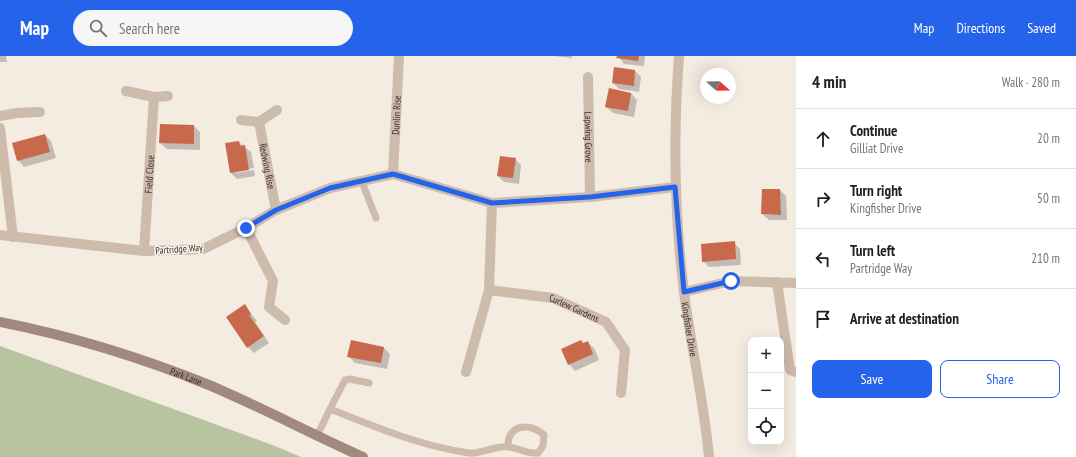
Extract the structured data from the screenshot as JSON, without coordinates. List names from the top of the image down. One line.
{"streets":{"main road":["Park Lane"],"street":["Dunlin Rise","Lapwing Grove","Redwing Rise","Field Close","Partridge Way","Curlew Gardens","Kingfisher Drive"]},"crossings":[["Dunlin Rise","Partridge Way"],["Redwing Rise","Partridge Way"],["Field Close","Partridge Way"]],"north":"right","page":{"header":"Map","search":"Search here","nav":["Map","Directions","Saved"],"heading":["4 min","Walk · 280 m"],"list":[["Continue","Gilliat Drive","20 m"],["Turn right","Kingfisher Drive","50 m"],["Turn left","Partridge Way","210 m"],"Arrive at destination"],"map_buttons":["+","−"],"buttons":["Save","Share"]}}
